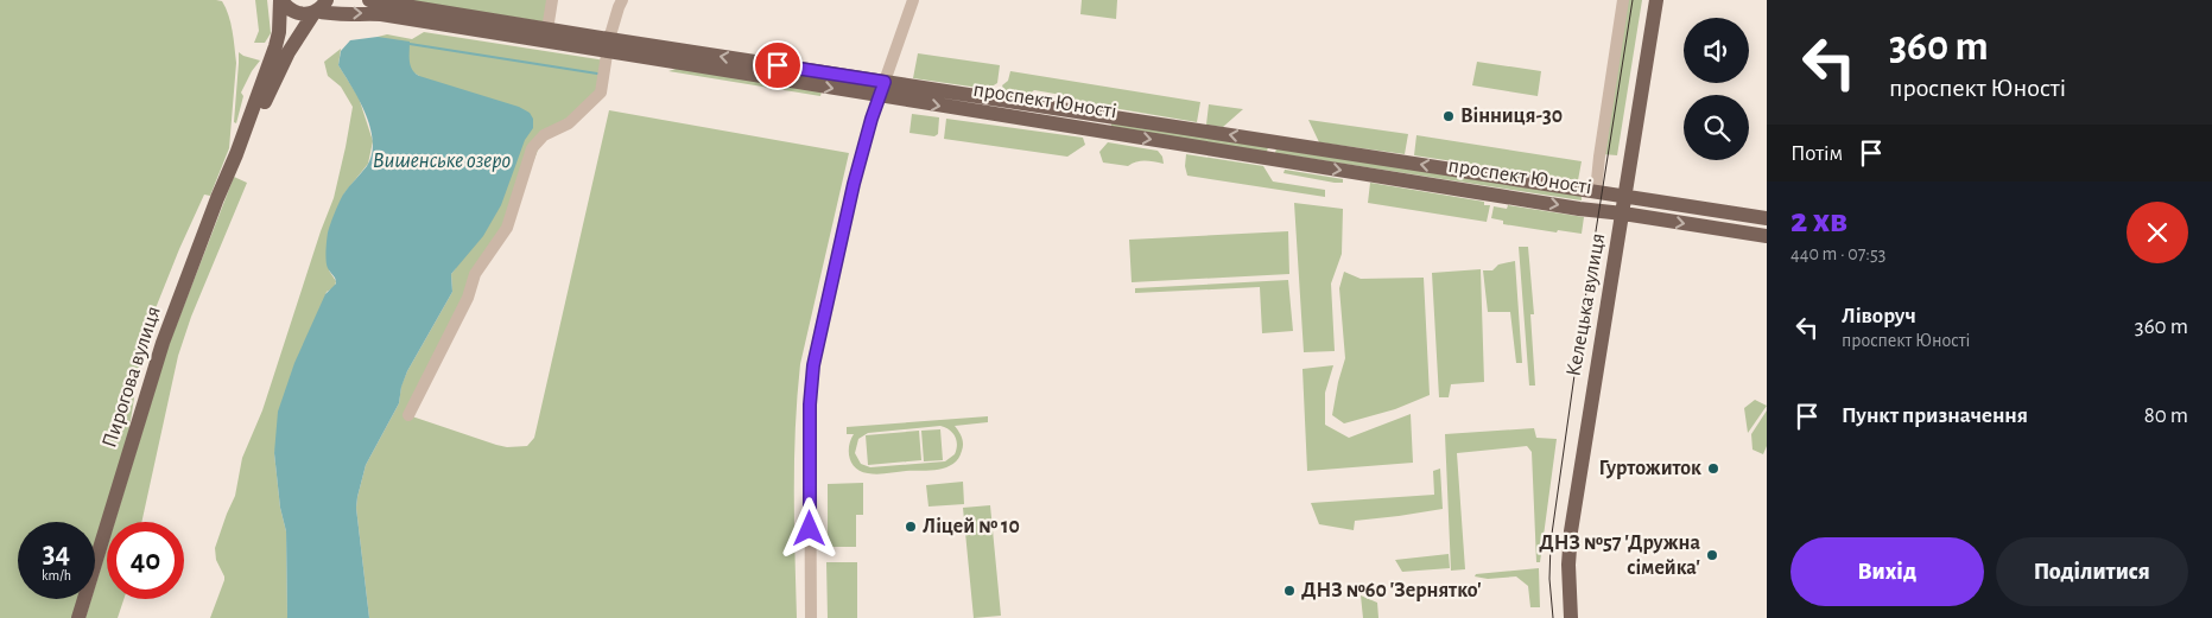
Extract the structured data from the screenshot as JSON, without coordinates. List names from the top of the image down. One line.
{"streets":{"main road":["проспект Юності","Келецька вулиця","Пирогова вулиця"]},"crossings":[["проспект Юності","Келецька вулиця"],["проспект Юності","Пирогова вулиця"]],"water":["Вишенське озеро"],"places":["Вінниця-30","Гуртожиток","Ліцей № 10","ДНЗ №57 'Дружна сімейка'","ДНЗ №60 'Зернятко'"],"page":{"turn":["360 m","проспект Юності"],"then":"Потім","heading":["2 хв","440 m · 07:53"],"list":[{"name":"Ліворуч","note":"проспект Юності","value":"360 m"},{"name":"Пункт призначення","value":"80 m"}],"speed":"34 km/h","limit":"40","buttons":["Вихід","Поділитися"]}}
